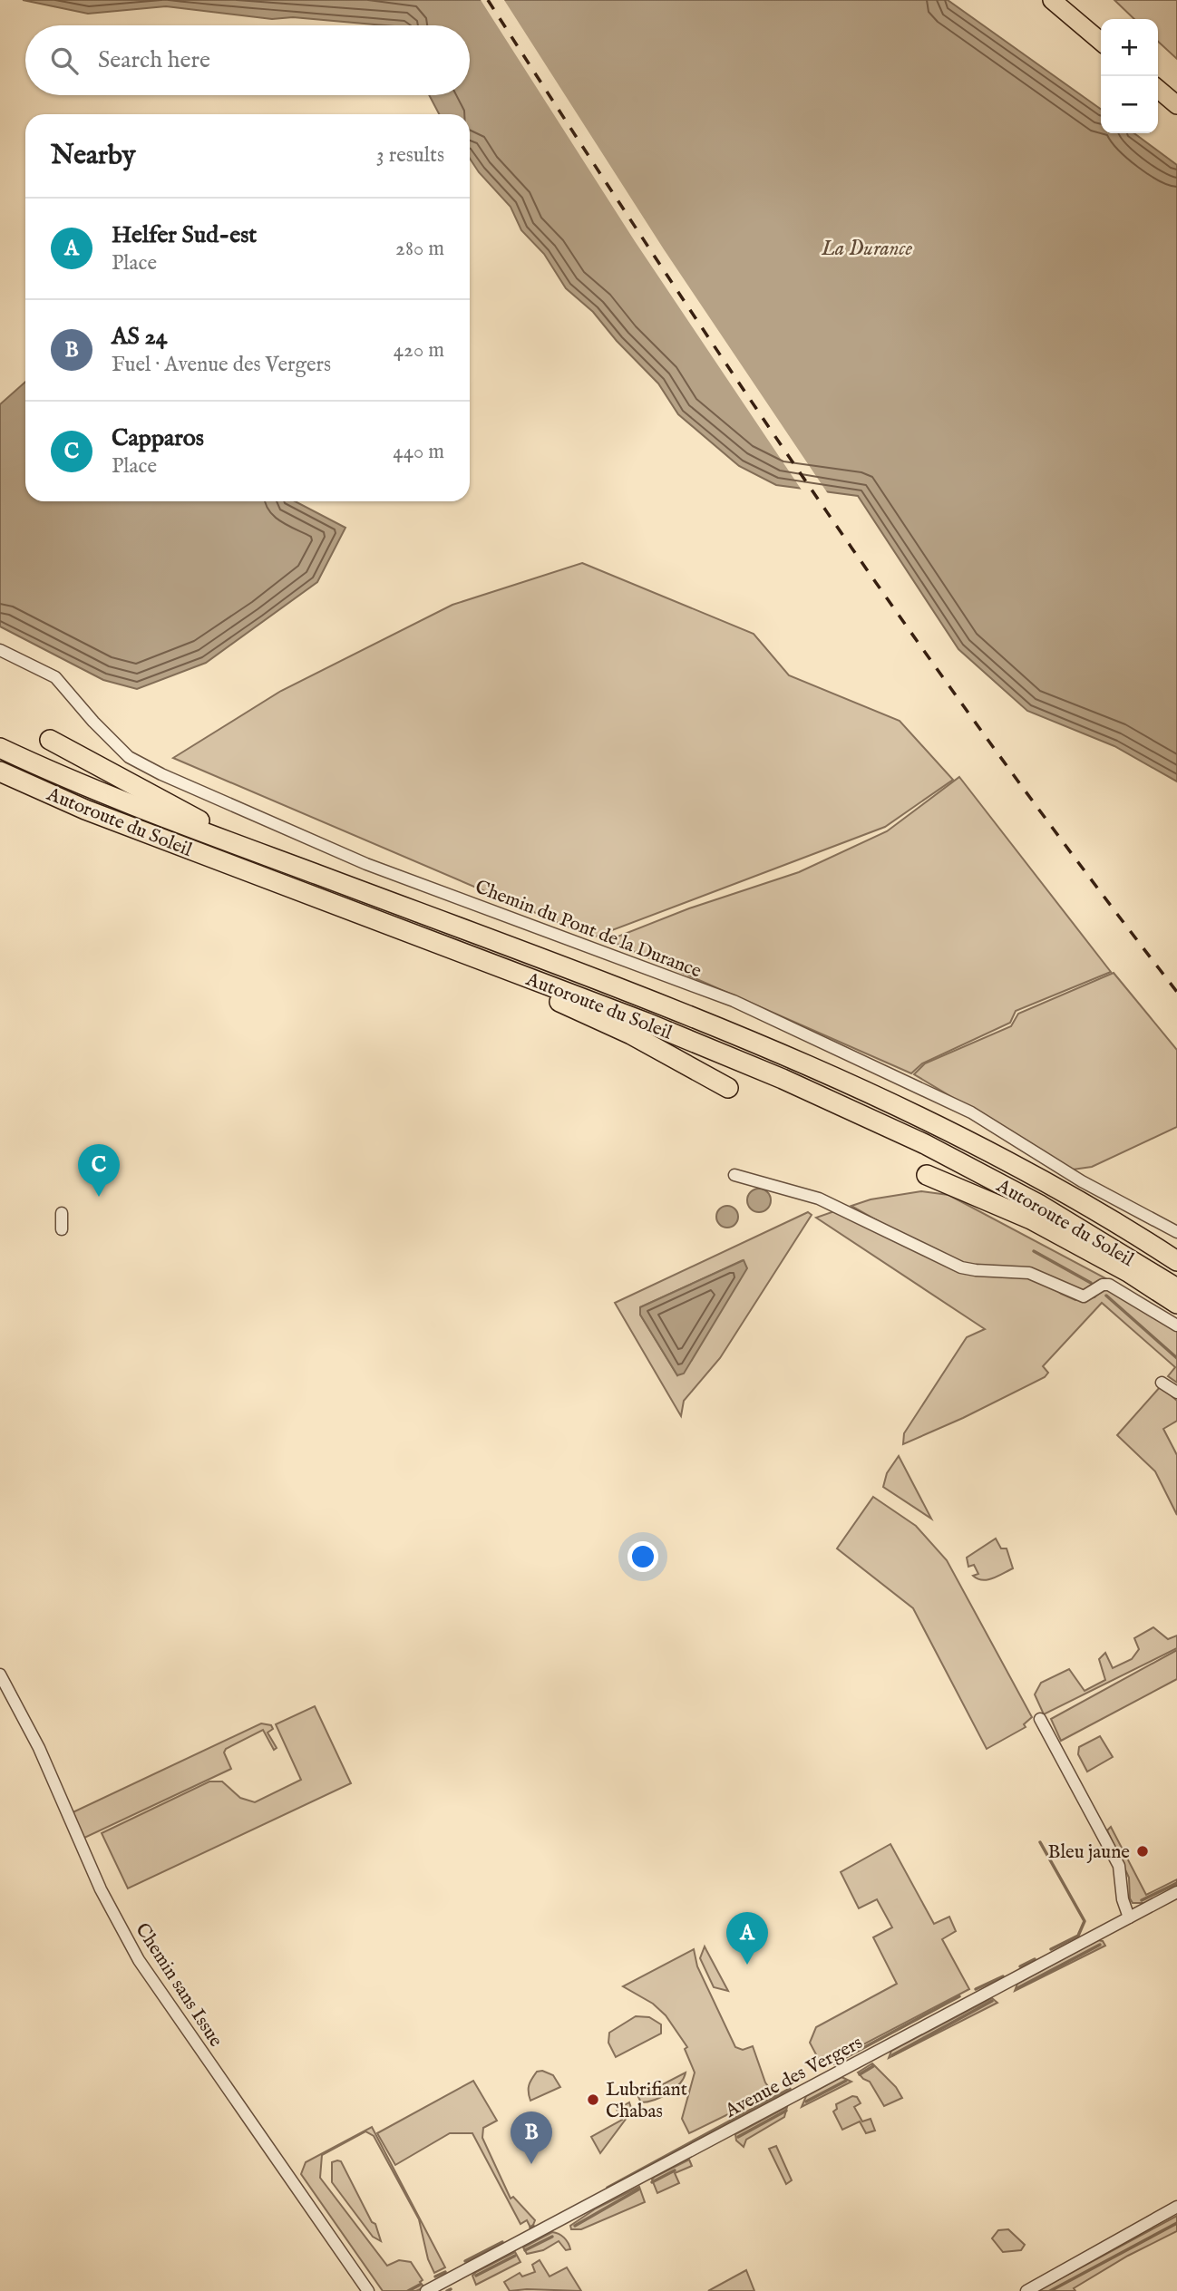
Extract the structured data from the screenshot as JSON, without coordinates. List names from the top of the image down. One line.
{"streets":{"highway":["Autoroute du Soleil"],"street":["Chemin du Pont de la Durance","Chemin sans Issue","Avenue des Vergers"]},"water":["La Durance"],"places":["Bleu jaune","Lubrifiant Chabas"],"page":{"map_buttons":["+","−"],"search":"Search here","heading":["Nearby","3 results"],"list":[{"mark":"A","name":"Helfer Sud-est","note":"Place","value":"280 m"},{"mark":"B","name":"AS 24","note":"Fuel · Avenue des Vergers","value":"420 m"},{"mark":"C","name":"Capparos","note":"Place","value":"440 m"}],"pins":["C","A","B"]}}
